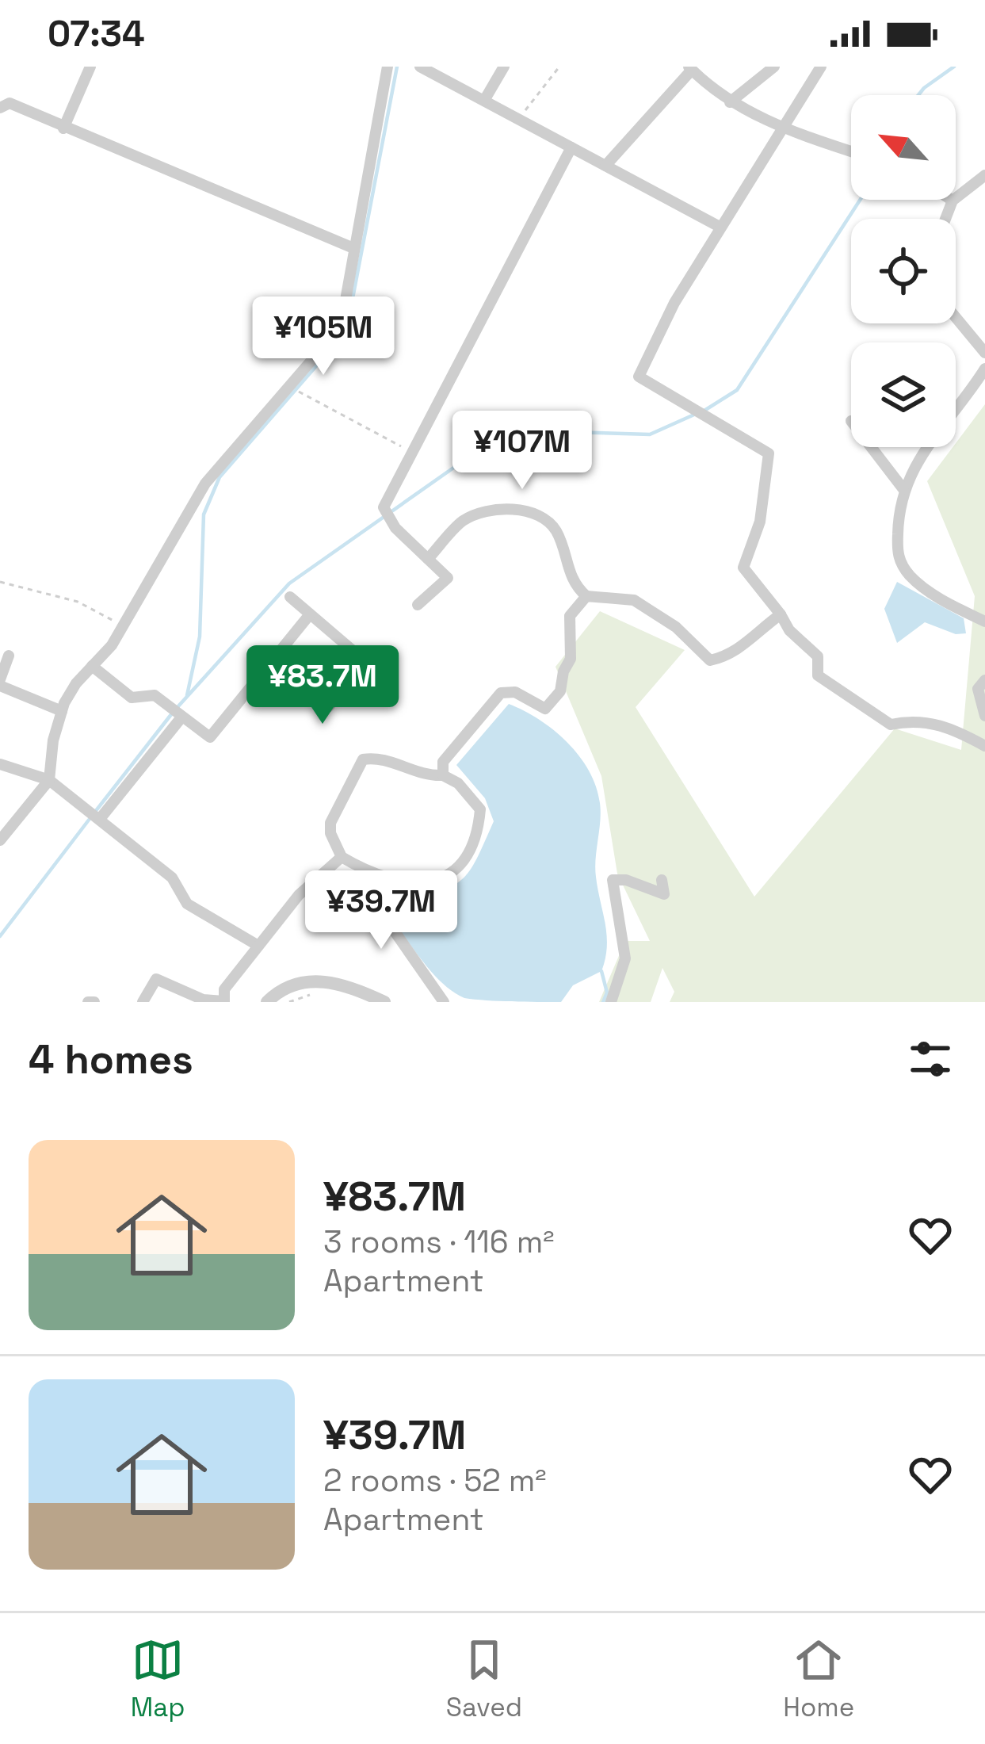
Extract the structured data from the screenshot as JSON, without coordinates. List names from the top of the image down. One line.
{"north":"top left","page":{"status":"07:34","price":["¥105M","¥107M","¥83.7M","¥39.7M"],"heading":"4 homes","list":[{"name":"¥83.7M","note":"3 rooms · 116 m² · Apartment"},{"name":"¥39.7M","note":"2 rooms · 52 m² · Apartment"}],"tabs":["Map","Saved","Home"]}}
